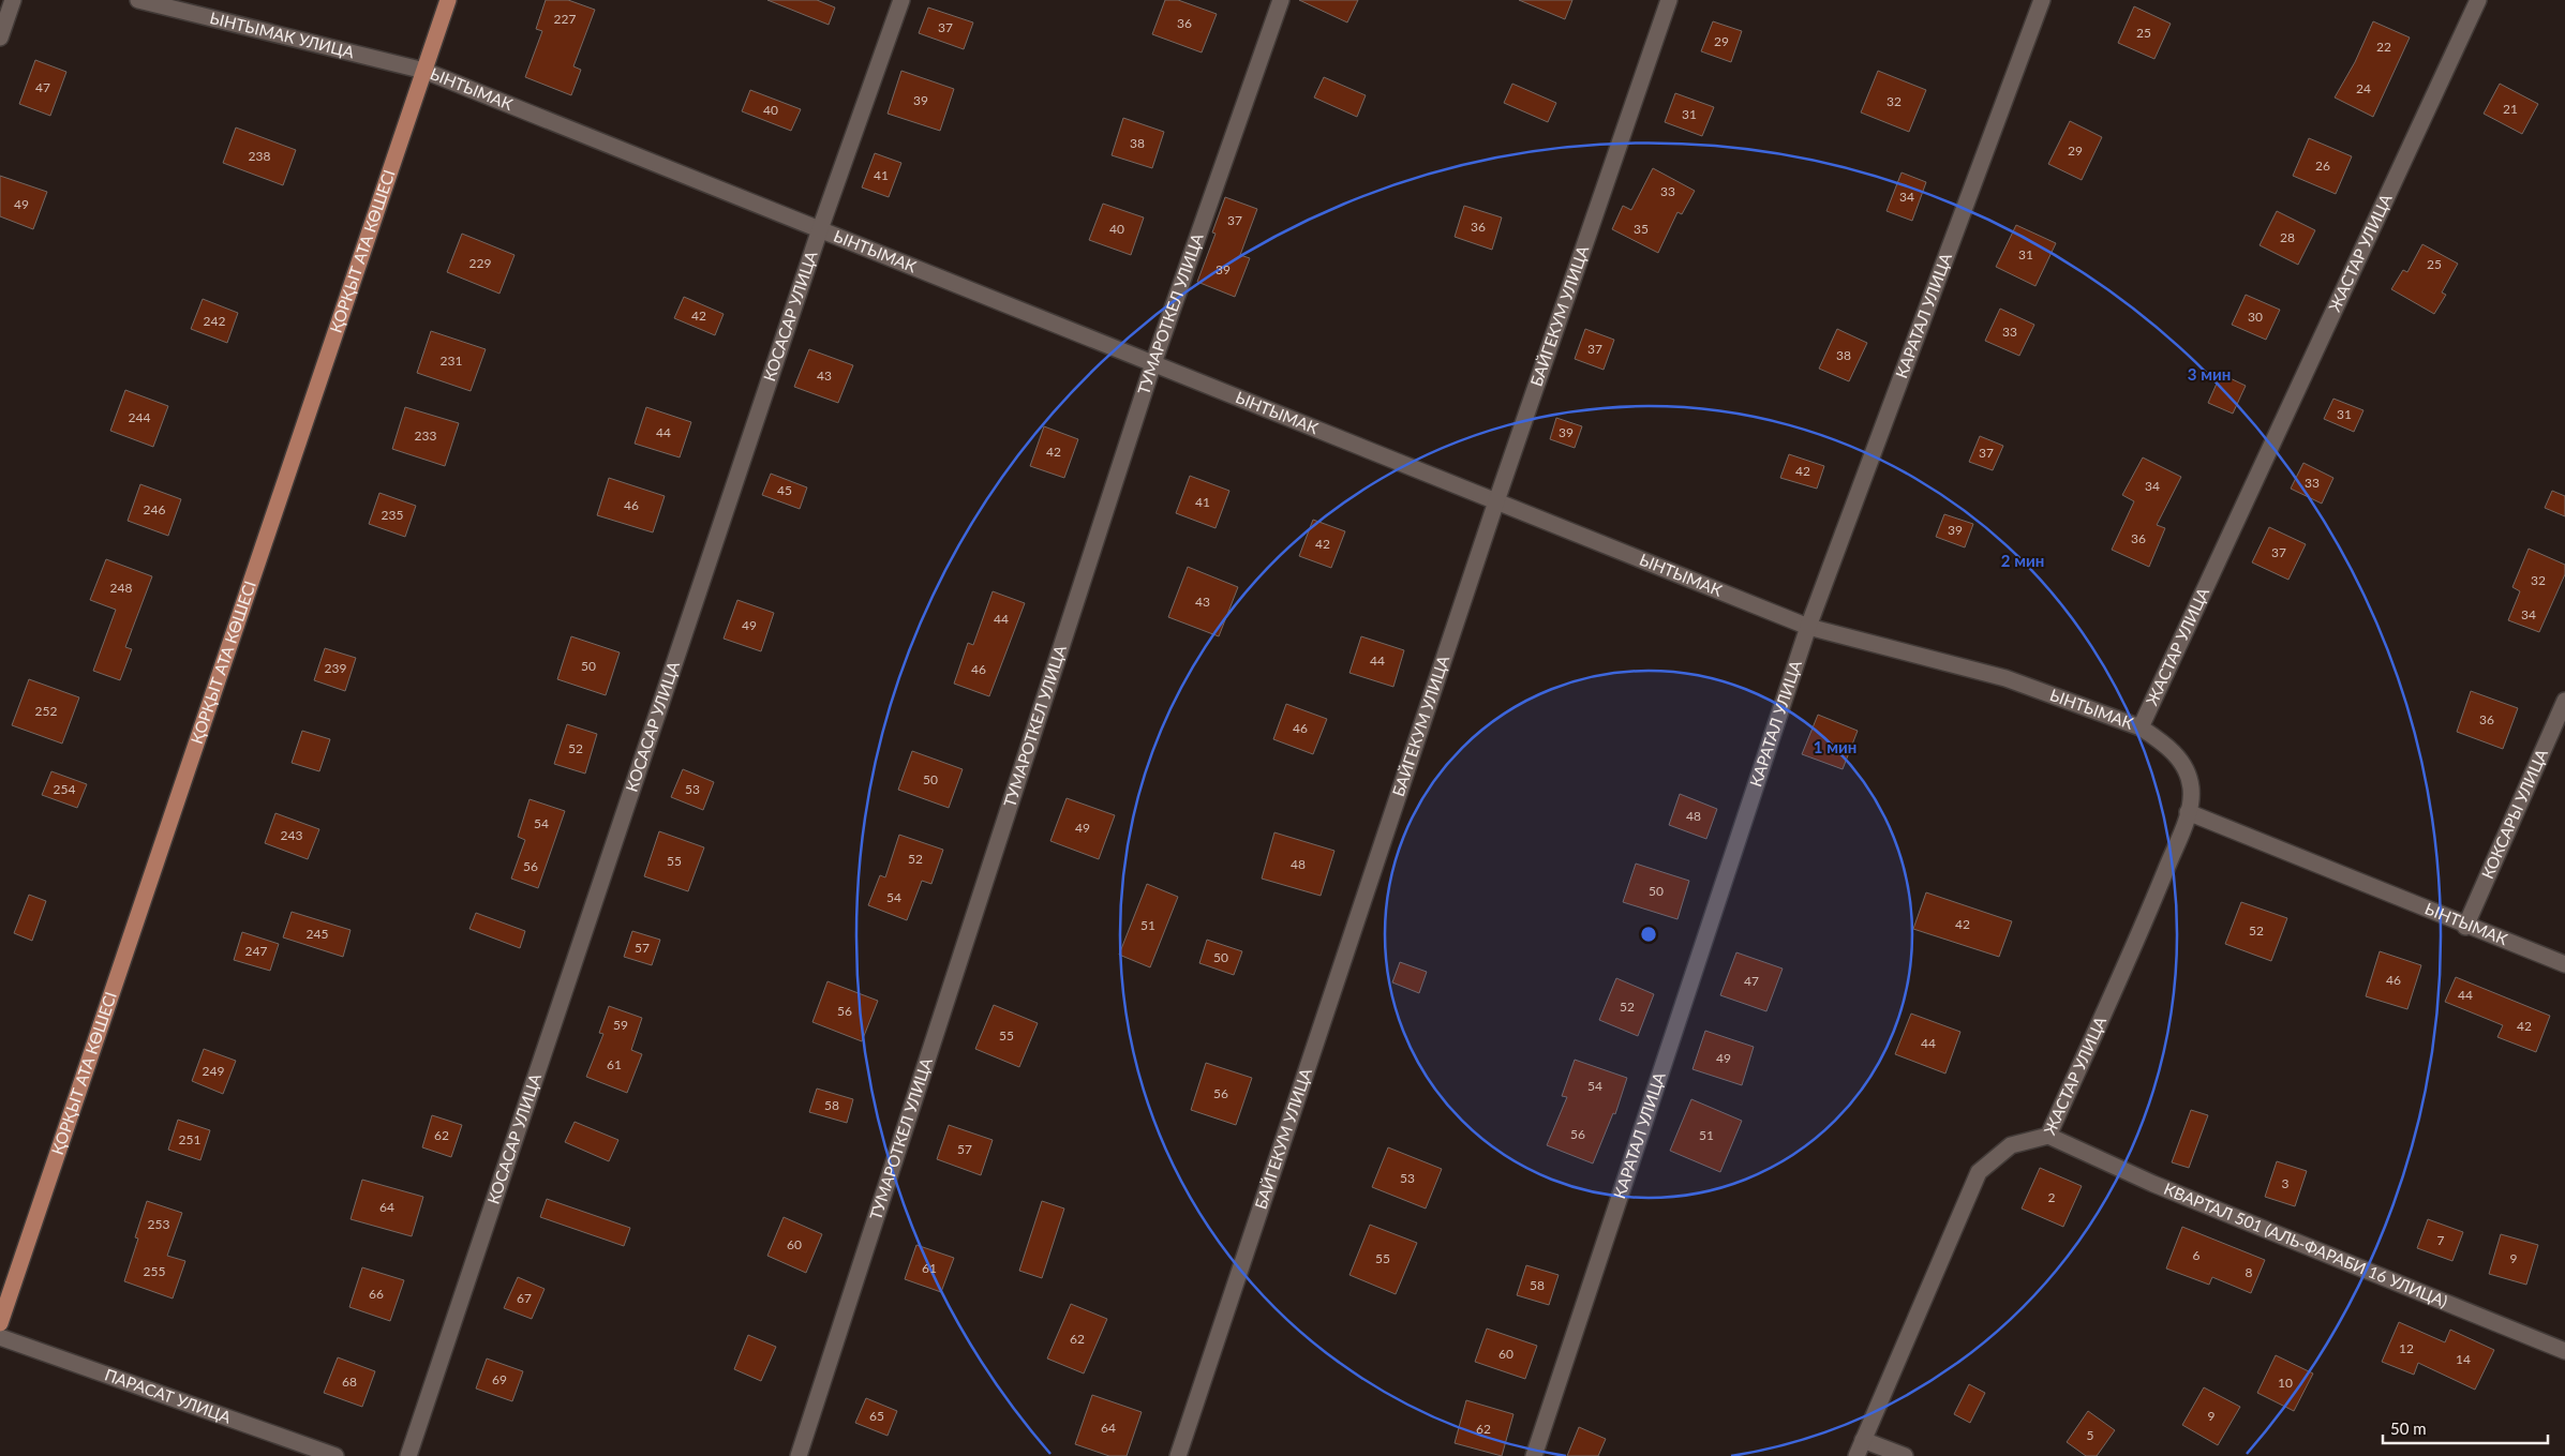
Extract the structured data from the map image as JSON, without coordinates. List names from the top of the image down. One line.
{"streets":{"main road":["ҚОРҚЫТ АТА КӨШЕСІ"],"street":["ЫНТЫМАК УЛИЦА","ЫНТЫМАК","ЖАСТАР УЛИЦА","ТУМАРОТКЕЛ УЛИЦА","КОСАСАР УЛИЦА","БАЙГЕКУМ УЛИЦА","КАРАТАЛ УЛИЦА","КОКСАРЫ УЛИЦА","КВАРТАЛ 501 (АЛЬ-ФАРАБИ 16 УЛИЦА)","ПАРАСАТ УЛИЦА"]},"crossings":[["ЫНТЫМАК УЛИЦА","ЫНТЫМАК"],["ЫНТЫМАК УЛИЦА","ҚОРҚЫТ АТА КӨШЕСІ"],["ЫНТЫМАК","ҚОРҚЫТ АТА КӨШЕСІ"],["ЫНТЫМАК","ЖАСТАР УЛИЦА"],["ЫНТЫМАК","ТУМАРОТКЕЛ УЛИЦА"],["ЫНТЫМАК","КОСАСАР УЛИЦА"],["ЫНТЫМАК","БАЙГЕКУМ УЛИЦА"],["ЫНТЫМАК","КАРАТАЛ УЛИЦА"],["ЫНТЫМАК","КОКСАРЫ УЛИЦА"],["ЖАСТАР УЛИЦА","КВАРТАЛ 501 (АЛЬ-ФАРАБИ 16 УЛИЦА)"]],"house_numbers":["227","36","37","25","29","22","47","24","39","32","21","40","31","38","29","238","26","41","33","34","49","37","36","40","35","28","31","229","25","39","42","30","242","33","37","38","231","43","31","244","44","39","233","42","37","42","33","34","45","41","46","246","235","39","36","42","37","32","248","43","34","44","49","44","50","239","46","252","36","46","52","50","254","53","48","54","49","243","52","55","48","56","50","54","42","51","52","245","57","247","50","46","47","44","52","56","59","42","55","44","49","61","249","54","56","58","56","62","51","251","57","53","3","2","64","253","7","60","6","55","9","61","255","8","58","66","67","62","12","60","14","69","68","10","65","9","64","62","5"],"scale_bar":"50 m","rings":["3 мин","2 мин","1 мин"]}
